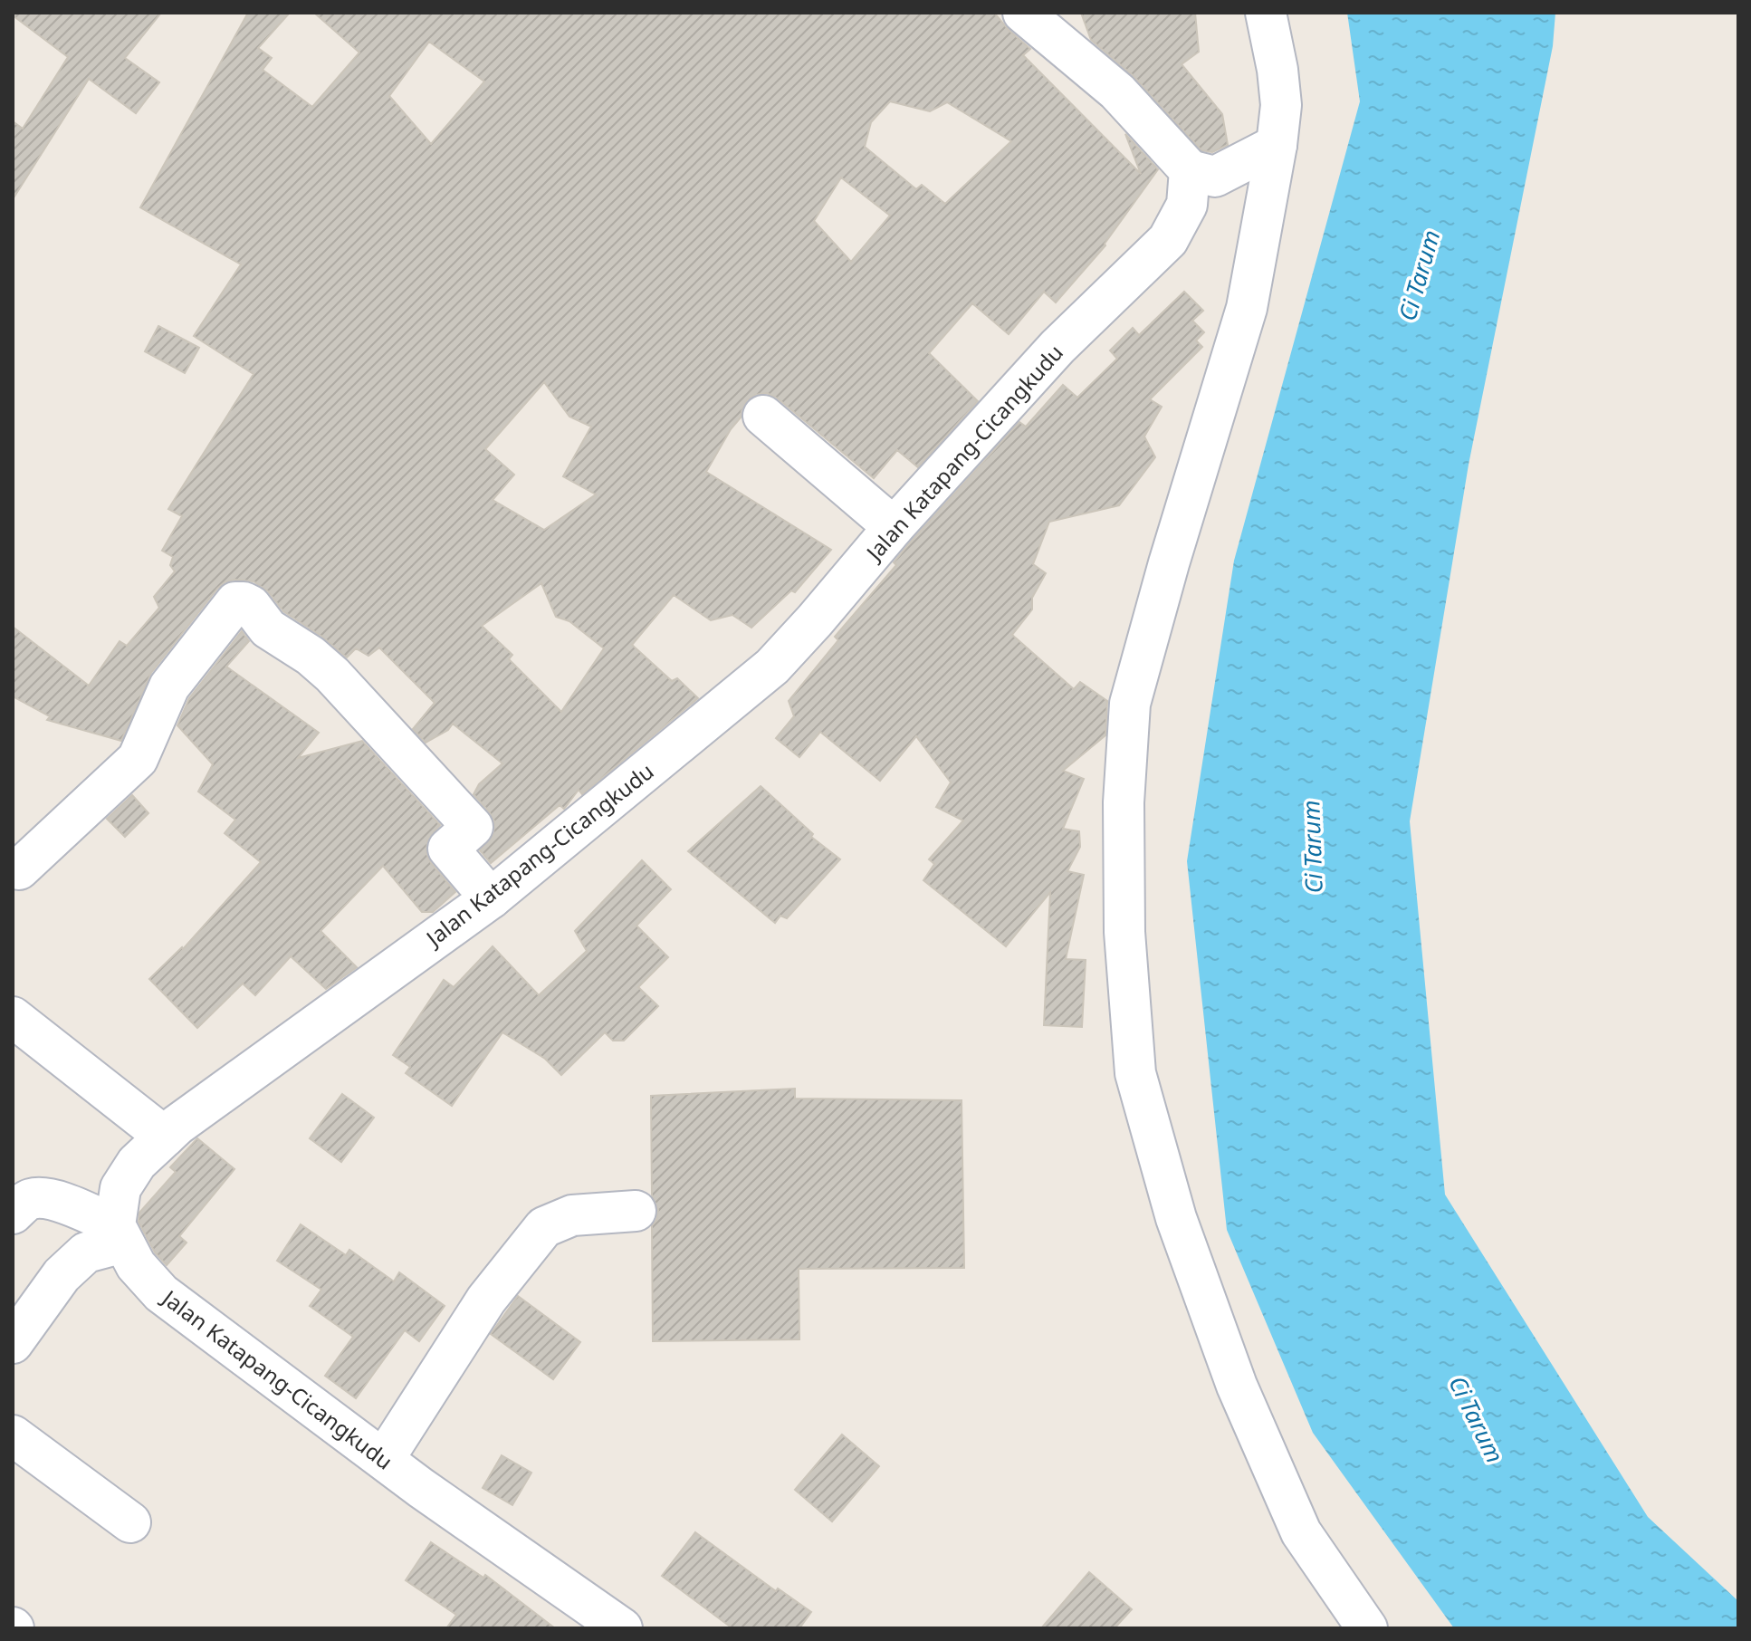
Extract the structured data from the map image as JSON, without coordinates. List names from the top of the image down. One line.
{"streets":{"street":["Jalan Katapang-Cicangkudu"]},"water":["Ci Tarum"]}
